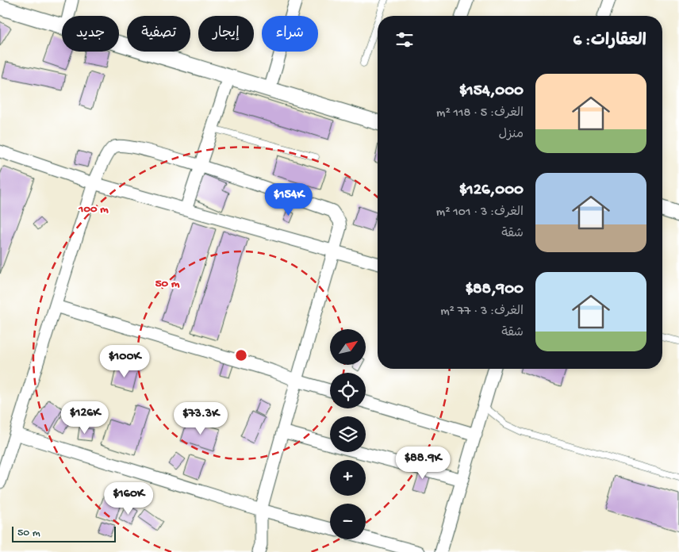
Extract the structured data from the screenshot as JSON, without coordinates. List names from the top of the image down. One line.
{"scale_bar":"50 m","north":"top right","page":{"chip":["شراء","إيجار","تصفية","جديد"],"heading":"العقارات: 6","list":[{"name":"$154,000","note":"الغرف: 5 · 118 m² · منزل"},{"name":"$126,000","note":"الغرف: 3 · 101 m² · شقة"},{"name":"$88,900","note":"الغرف: 3 · 77 m² · شقة"}],"price":["$154K","$100K","$126K","$73.3K","$88.9K","$160K"],"map_buttons":["+","−"],"scale":"50 m"},"rings":["100 m","50 m"]}
